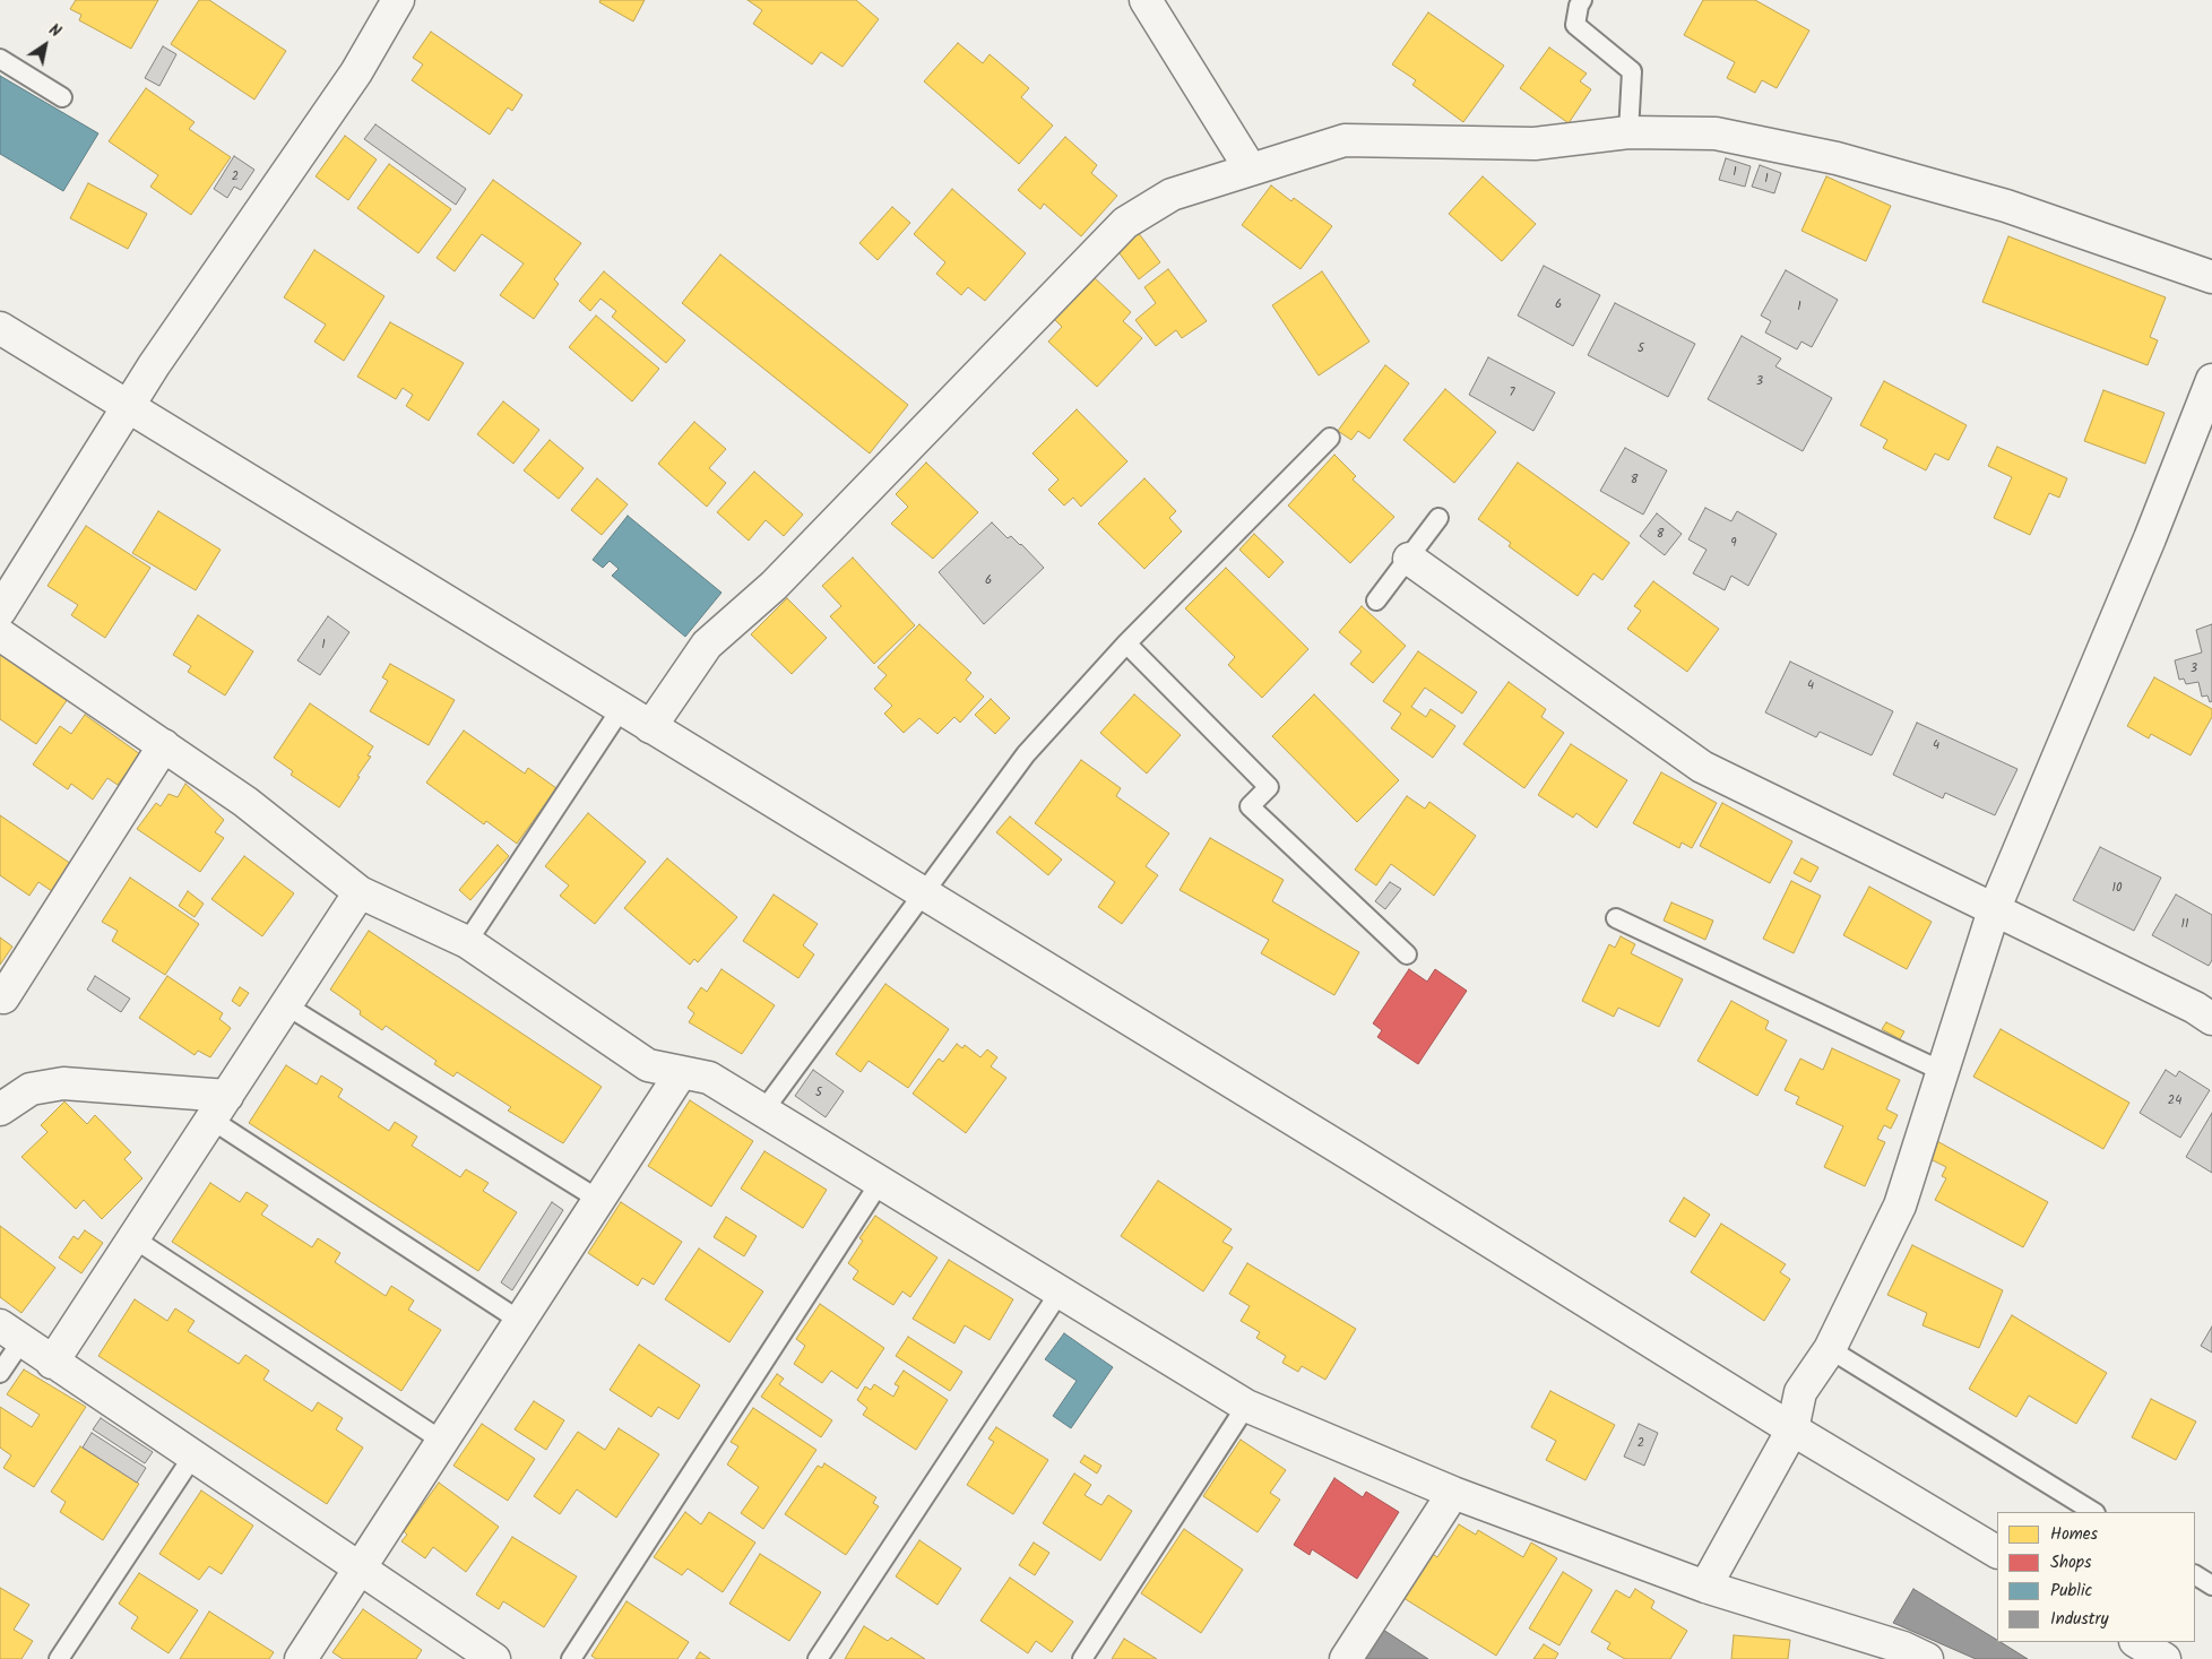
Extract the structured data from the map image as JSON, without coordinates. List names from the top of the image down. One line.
{"house_numbers":["1","2","1","6","1","5","3","7","8","8","9","6","1","3","4","4","10","11","5","24","2"],"legend":["Homes","Shops","Public","Industry"],"north":"top right"}
